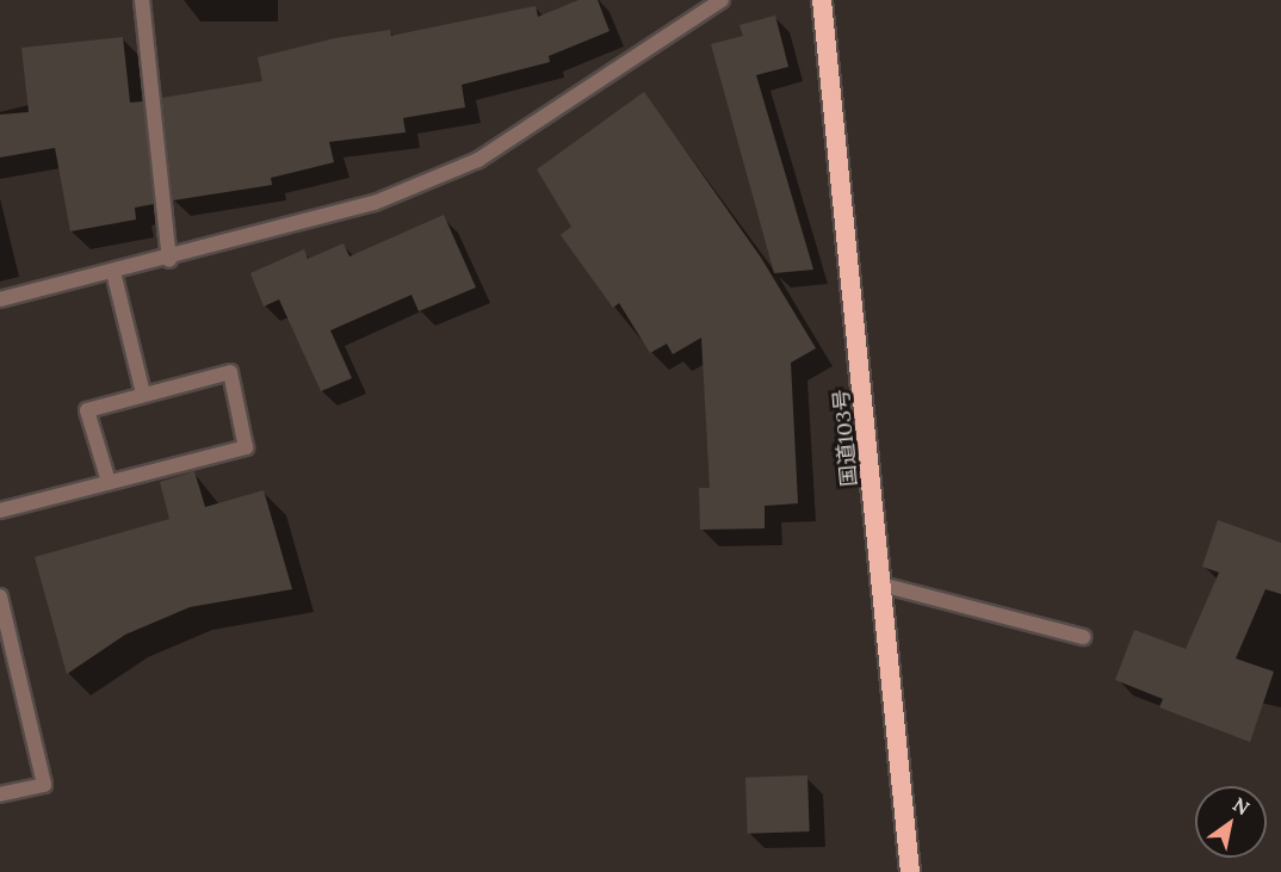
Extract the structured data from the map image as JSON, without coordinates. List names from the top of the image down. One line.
{"streets":{"highway":["国道103号"]},"north":"top right"}
